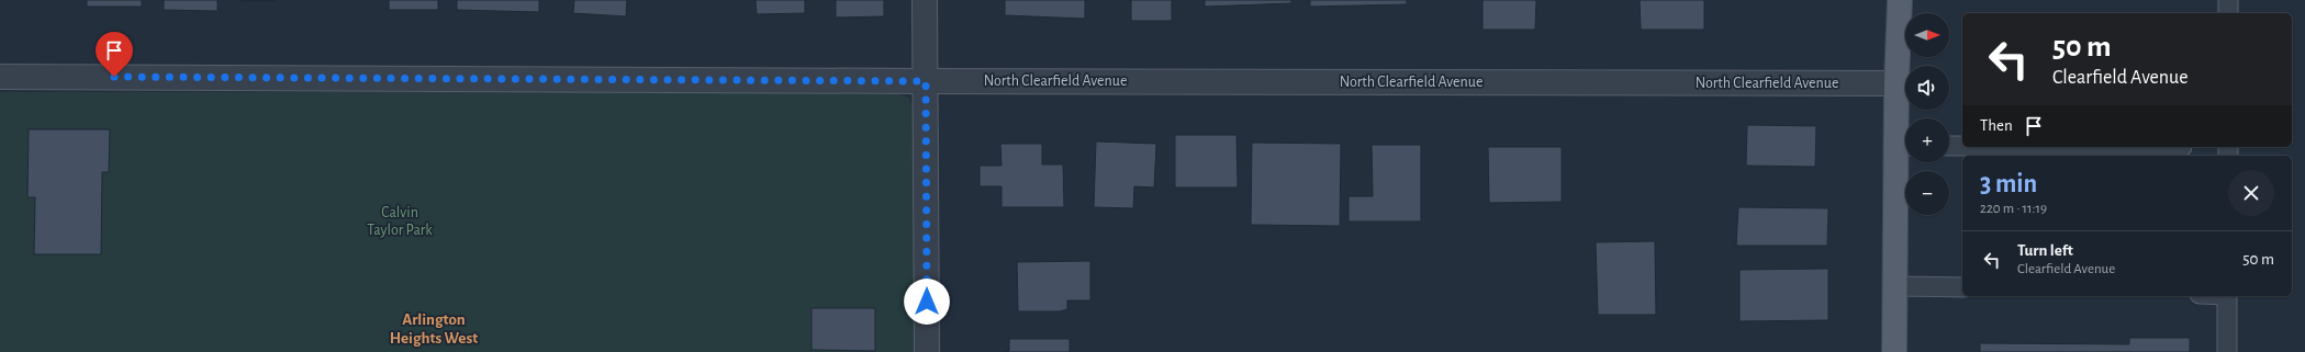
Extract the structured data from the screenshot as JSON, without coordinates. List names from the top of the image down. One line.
{"streets":{"street":["North Clearfield Avenue"]},"districts":["Arlington Heights West"],"parks":["Calvin Taylor Park"],"north":"right","page":{"map_buttons":["+","−"],"turn":["50 m","Clearfield Avenue"],"then":"Then","heading":["3 min","220 m · 11:19"],"list":[{"name":"Turn left","note":"Clearfield Avenue","value":"50 m"}]}}
